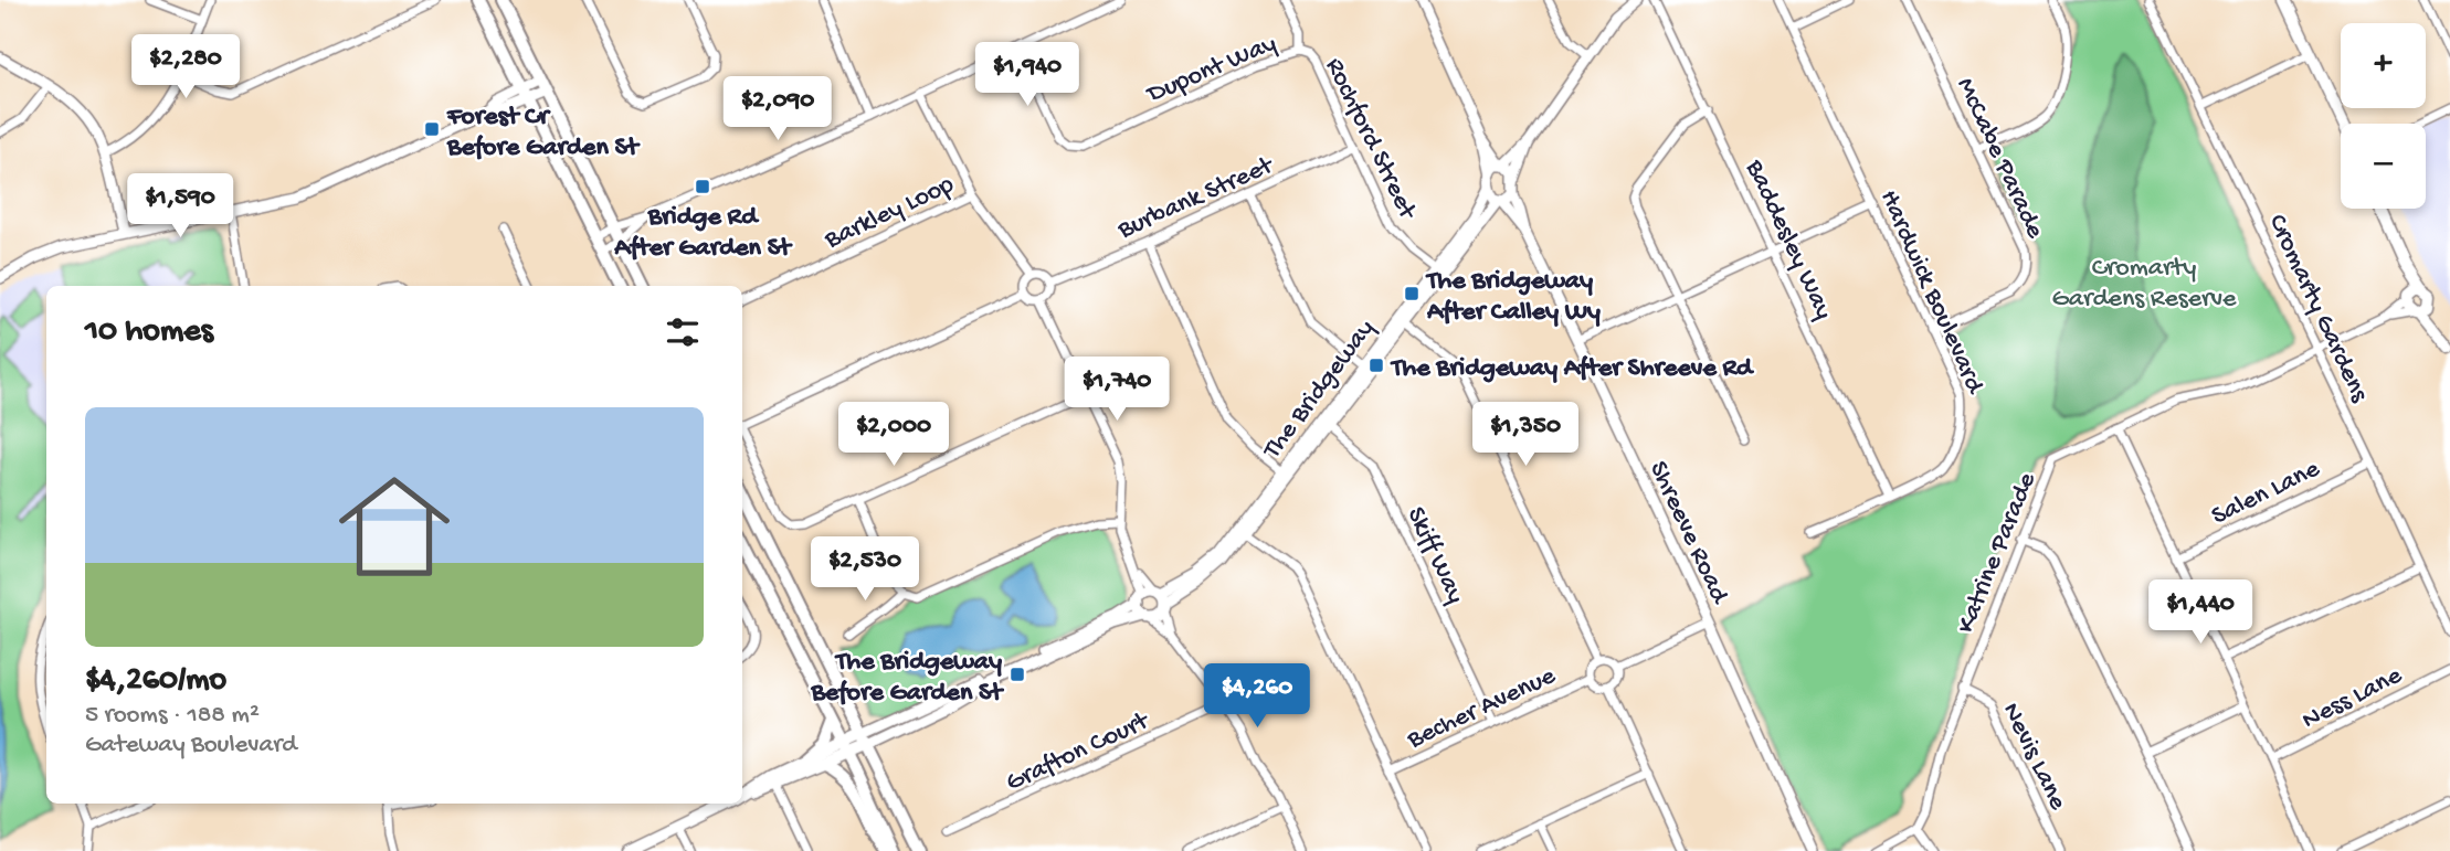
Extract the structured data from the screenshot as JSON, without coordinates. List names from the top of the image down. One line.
{"streets":{"main road":["The Bridgeway"],"street":["Dupont Way","Rochford Street","McCabe Parade","Burbank Street","Barkley Loop","Baddesley Way","Hardwick Boulevard","Cromarty Gardens","Salen Lane","Shreeve Road","Katrine Parade","Skiff Way","Ness Lane","Becher Avenue","Grafton Court","Nevis Lane"]},"crossings":[["Dupont Way","Rochford Street"],["Rochford Street","Burbank Street"],["Rochford Street","The Bridgeway"],["McCabe Parade","Hardwick Boulevard"],["Baddesley Way","Hardwick Boulevard"],["Cromarty Gardens","Salen Lane"],["Cromarty Gardens","Katrine Parade"],["The Bridgeway","Shreeve Road"],["The Bridgeway","Skiff Way"],["Katrine Parade","Nevis Lane"],["Skiff Way","Becher Avenue"]],"parks":["Cromarty Gardens Reserve"],"places":{"transit":["Forest Cr Before Garden St","Bridge Rd After Garden St","The Bridgeway After Calley Wy","The Bridgeway After Shreeve Rd","The Bridgeway Before Garden St"]},"page":{"map_buttons":["+","−"],"price":["$2,280","$1,940","$2,090","$1,590","$1,740","$2,000","$1,350","$2,530","$1,440","$4,260"],"heading":"10 homes","list":[{"name":"$4,260/mo","note":"5 rooms · 188 m² · Gateway Boulevard"}]}}
